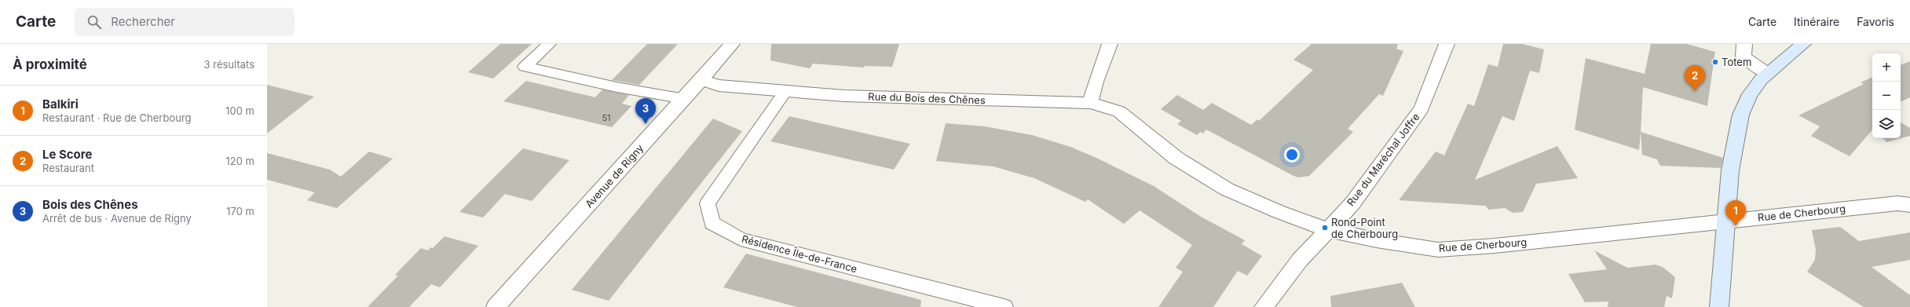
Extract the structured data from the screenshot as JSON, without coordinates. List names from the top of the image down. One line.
{"streets":{"street":["Rue du Bois des Chênes","Rue du Maréchal Joffre","Avenue de Rigny","Rue de Cherbourg"],"lane":["Résidence Île-de-France"]},"crossings":[["Rue du Bois des Chênes","Avenue de Rigny"],["Rue du Bois des Chênes","Rue de Cherbourg"],["Rue du Bois des Chênes","Résidence Île-de-France"],["Rue du Maréchal Joffre","Rue de Cherbourg"]],"places":["Totem","Rond-Point de Cherbourg"],"house_numbers":["51"],"page":{"header":"Carte","search":"Rechercher","nav":["Carte","Itinéraire","Favoris"],"heading":["À proximité","3 résultats"],"map_buttons":["+","−"],"pins":["2","3","1"],"list":[{"mark":"1","name":"Balkiri","note":"Restaurant · Rue de Cherbourg","value":"100 m"},{"mark":"2","name":"Le Score","note":"Restaurant","value":"120 m"},{"mark":"3","name":"Bois des Chênes","note":"Arrêt de bus · Avenue de Rigny","value":"170 m"}]}}
